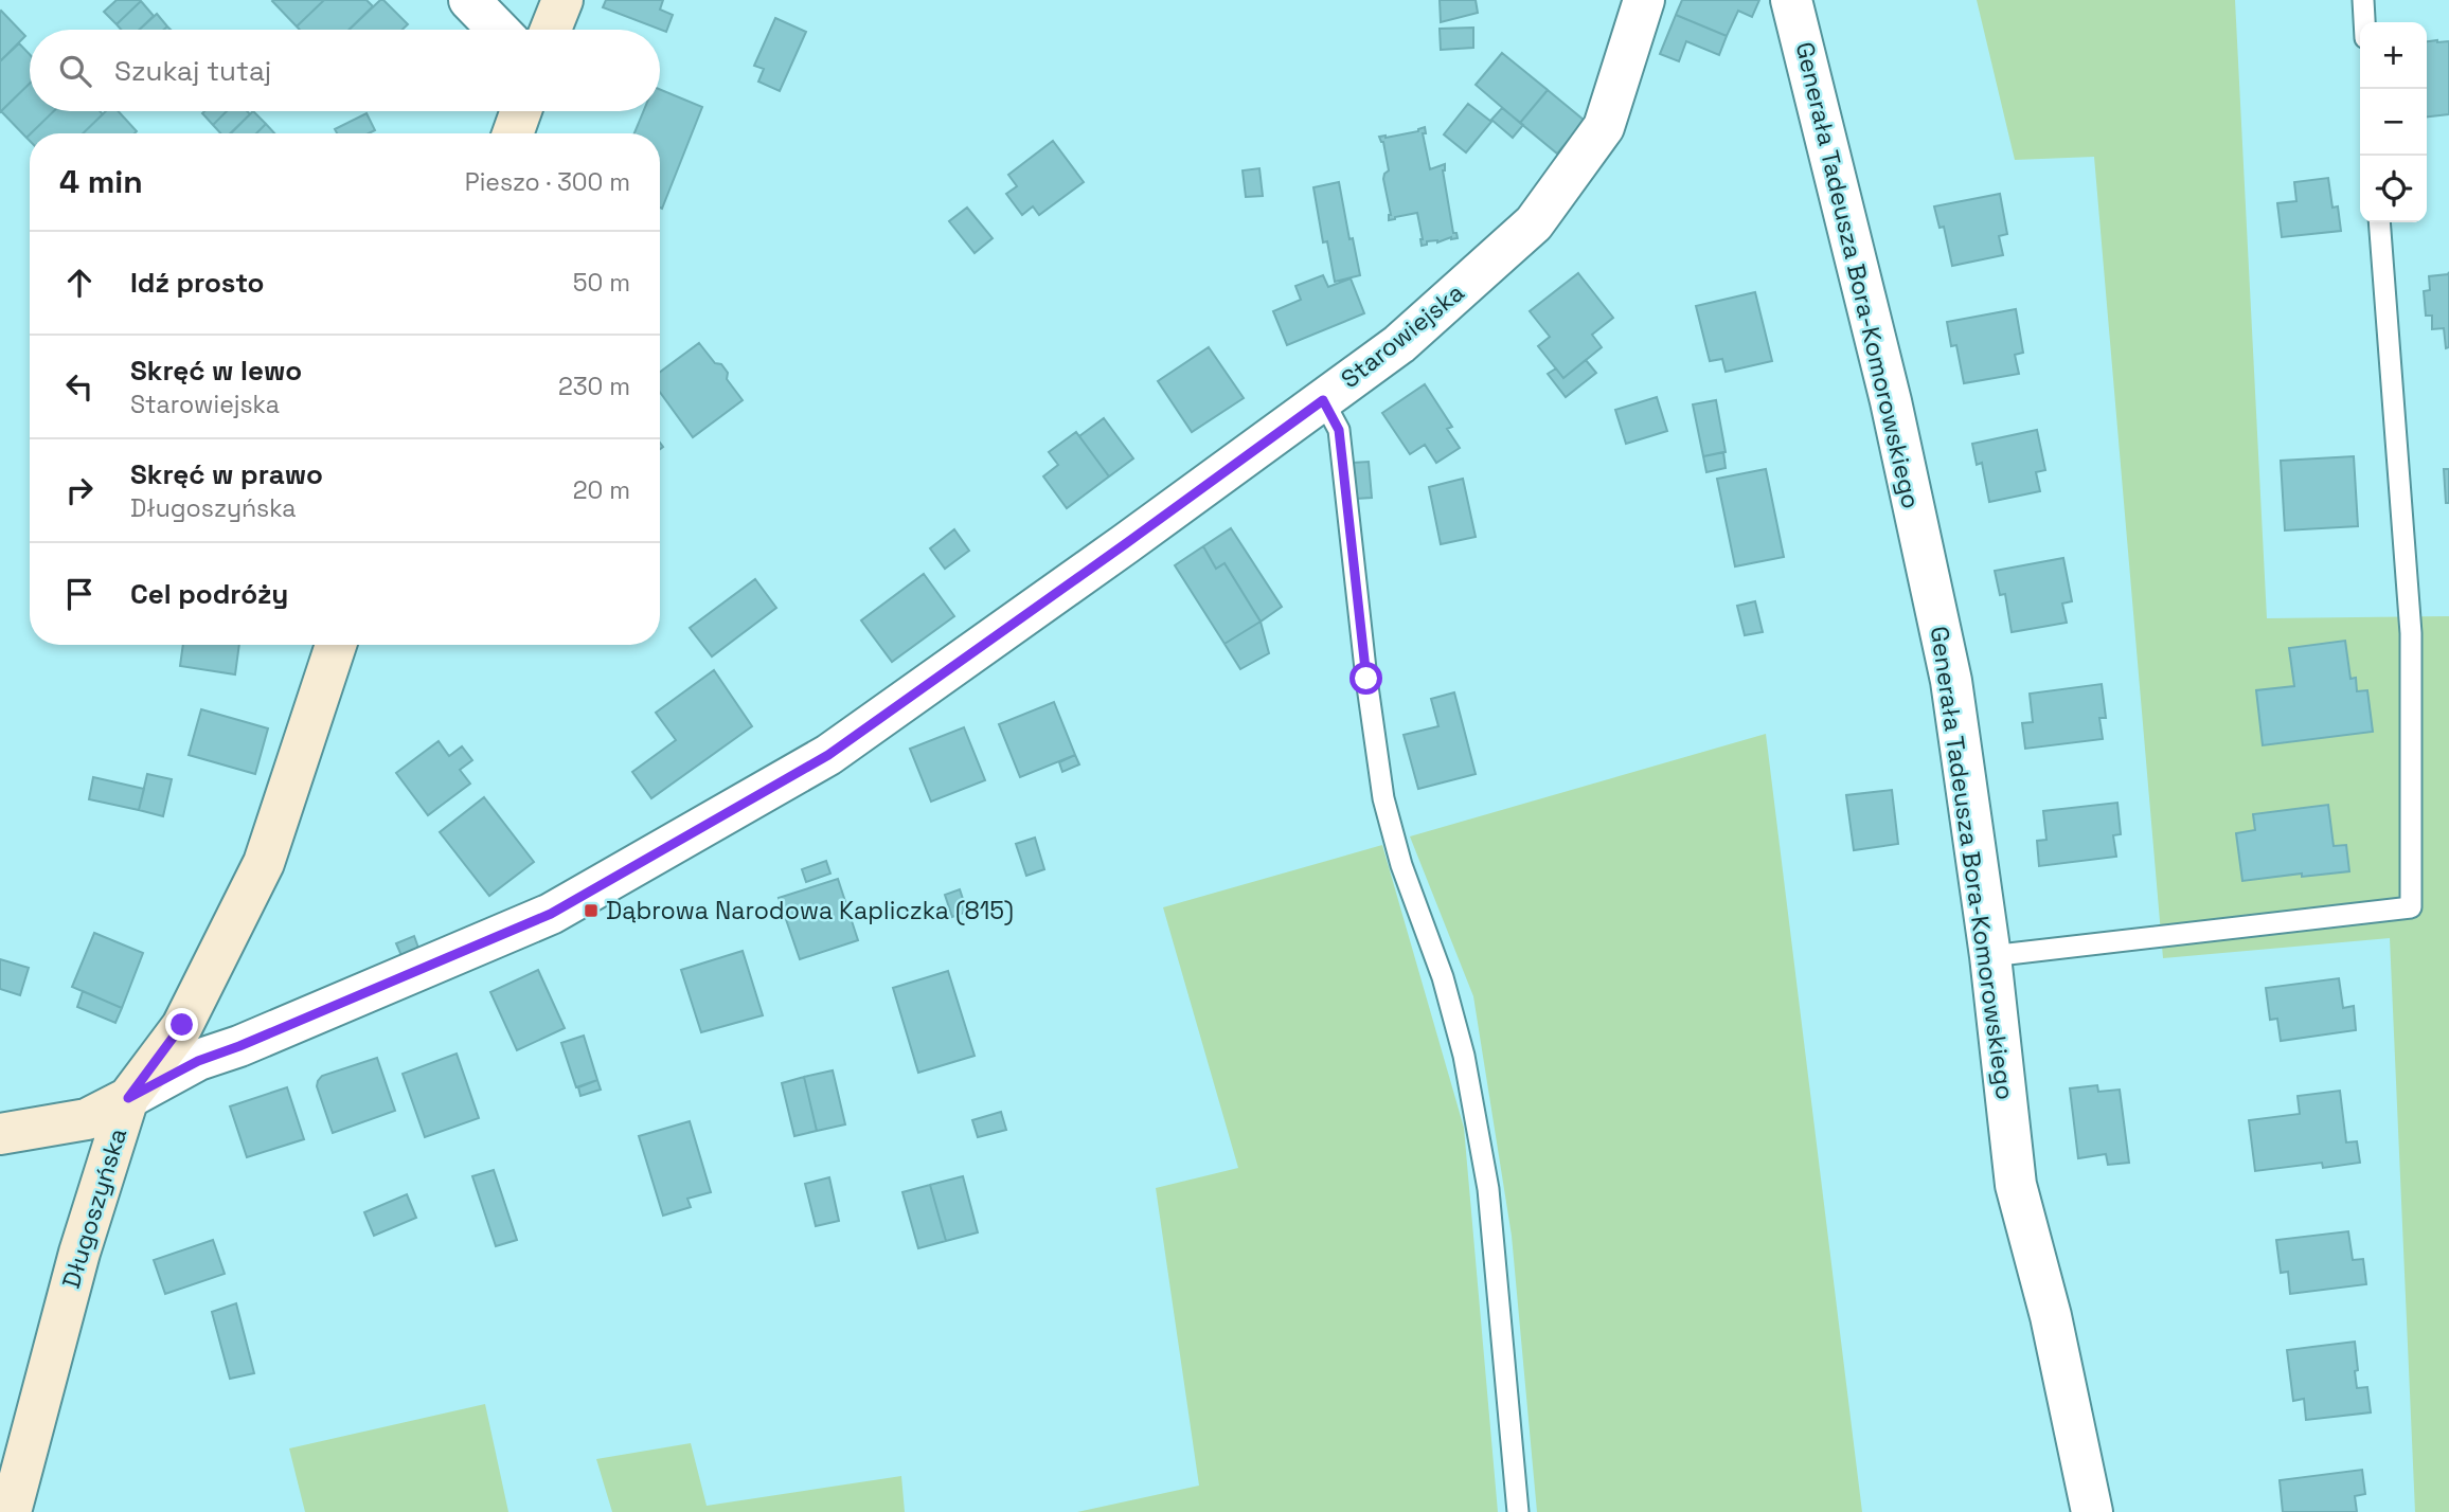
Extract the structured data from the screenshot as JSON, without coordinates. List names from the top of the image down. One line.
{"streets":{"street":["Generała Tadeusza Bora-Komorowskiego","Starowiejska","Długoszyńska"]},"crossings":[["Starowiejska","Długoszyńska"]],"places":{"transit":["Dąbrowa Narodowa Kapliczka (815)"]},"page":{"map_buttons":["+","−"],"search":"Szukaj tutaj","heading":["4 min","Pieszo · 300 m"],"list":[["Idź prosto","50 m"],["Skręć w lewo","Starowiejska","230 m"],["Skręć w prawo","Długoszyńska","20 m"],"Cel podróży"]}}
